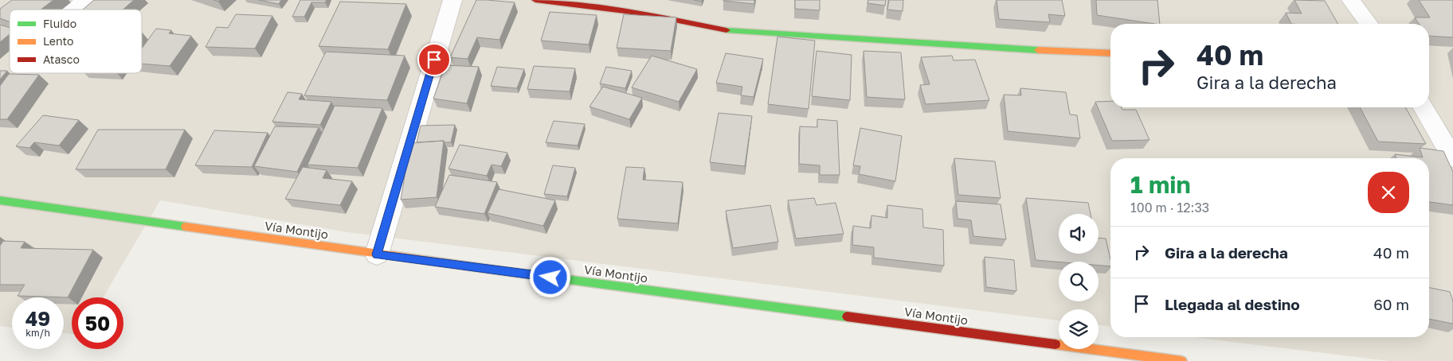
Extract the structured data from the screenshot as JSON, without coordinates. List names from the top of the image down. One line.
{"streets":{"main road":["Vía Montijo"]},"legend":["Fluido","Lento","Atasco"],"page":{"turn":["40 m","Gira a la derecha"],"heading":["1 min","100 m · 12:33"],"list":[{"name":"Gira a la derecha","value":"40 m"},{"name":"Llegada al destino","value":"60 m"}],"speed":"49 km/h","limit":"50"}}
